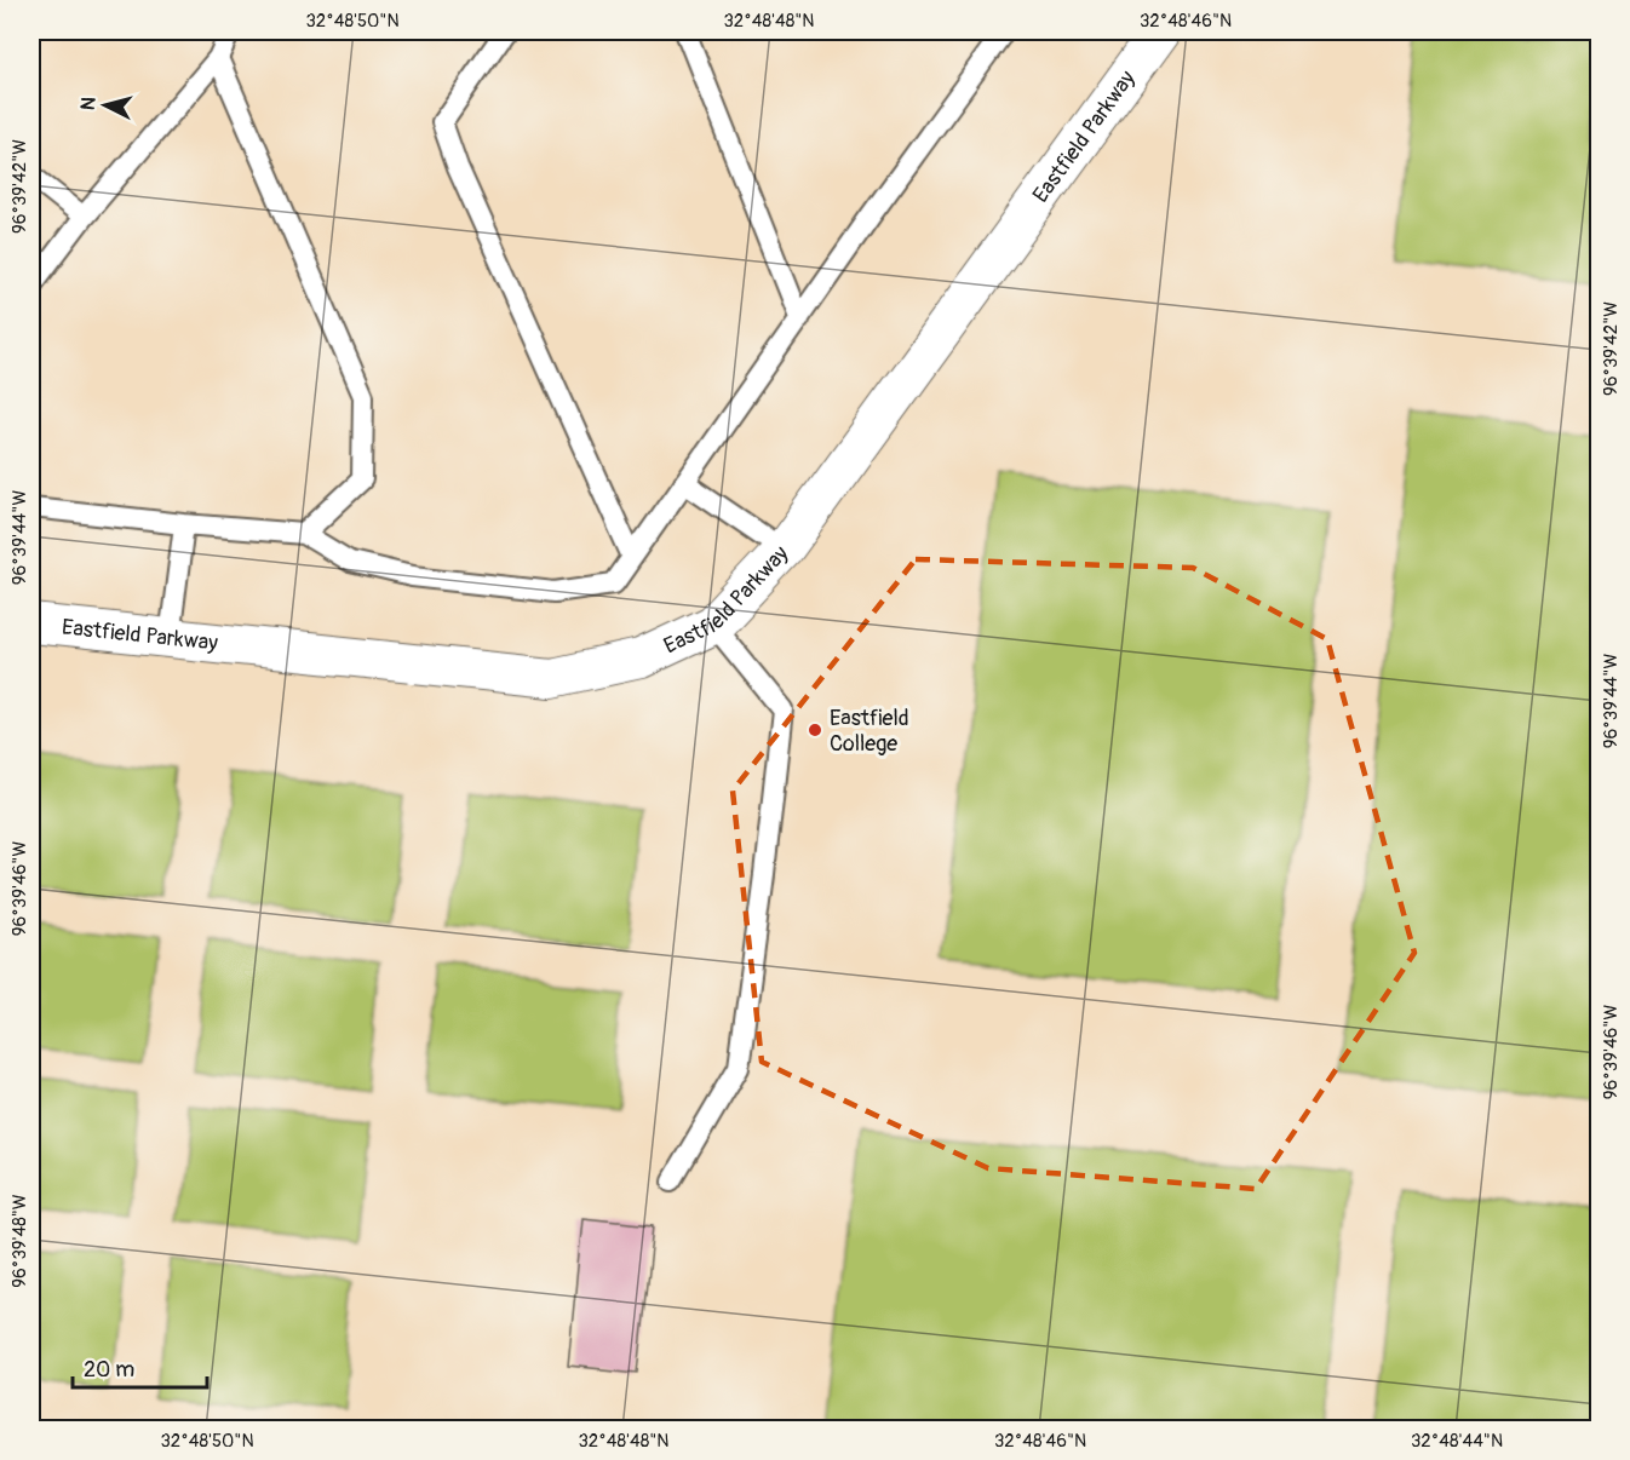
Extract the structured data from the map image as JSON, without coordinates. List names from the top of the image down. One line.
{"streets":{"street":["Eastfield Parkway"]},"places":["Eastfield College"],"scale_bar":"20 m","north":"left","coordinates":["32°48'50\"N","32°48'48\"N","32°48'46\"N","96°39'42\"W","96°39'44\"W","96°39'46\"W","96°39'48\"W","32°48'44\"N"]}
